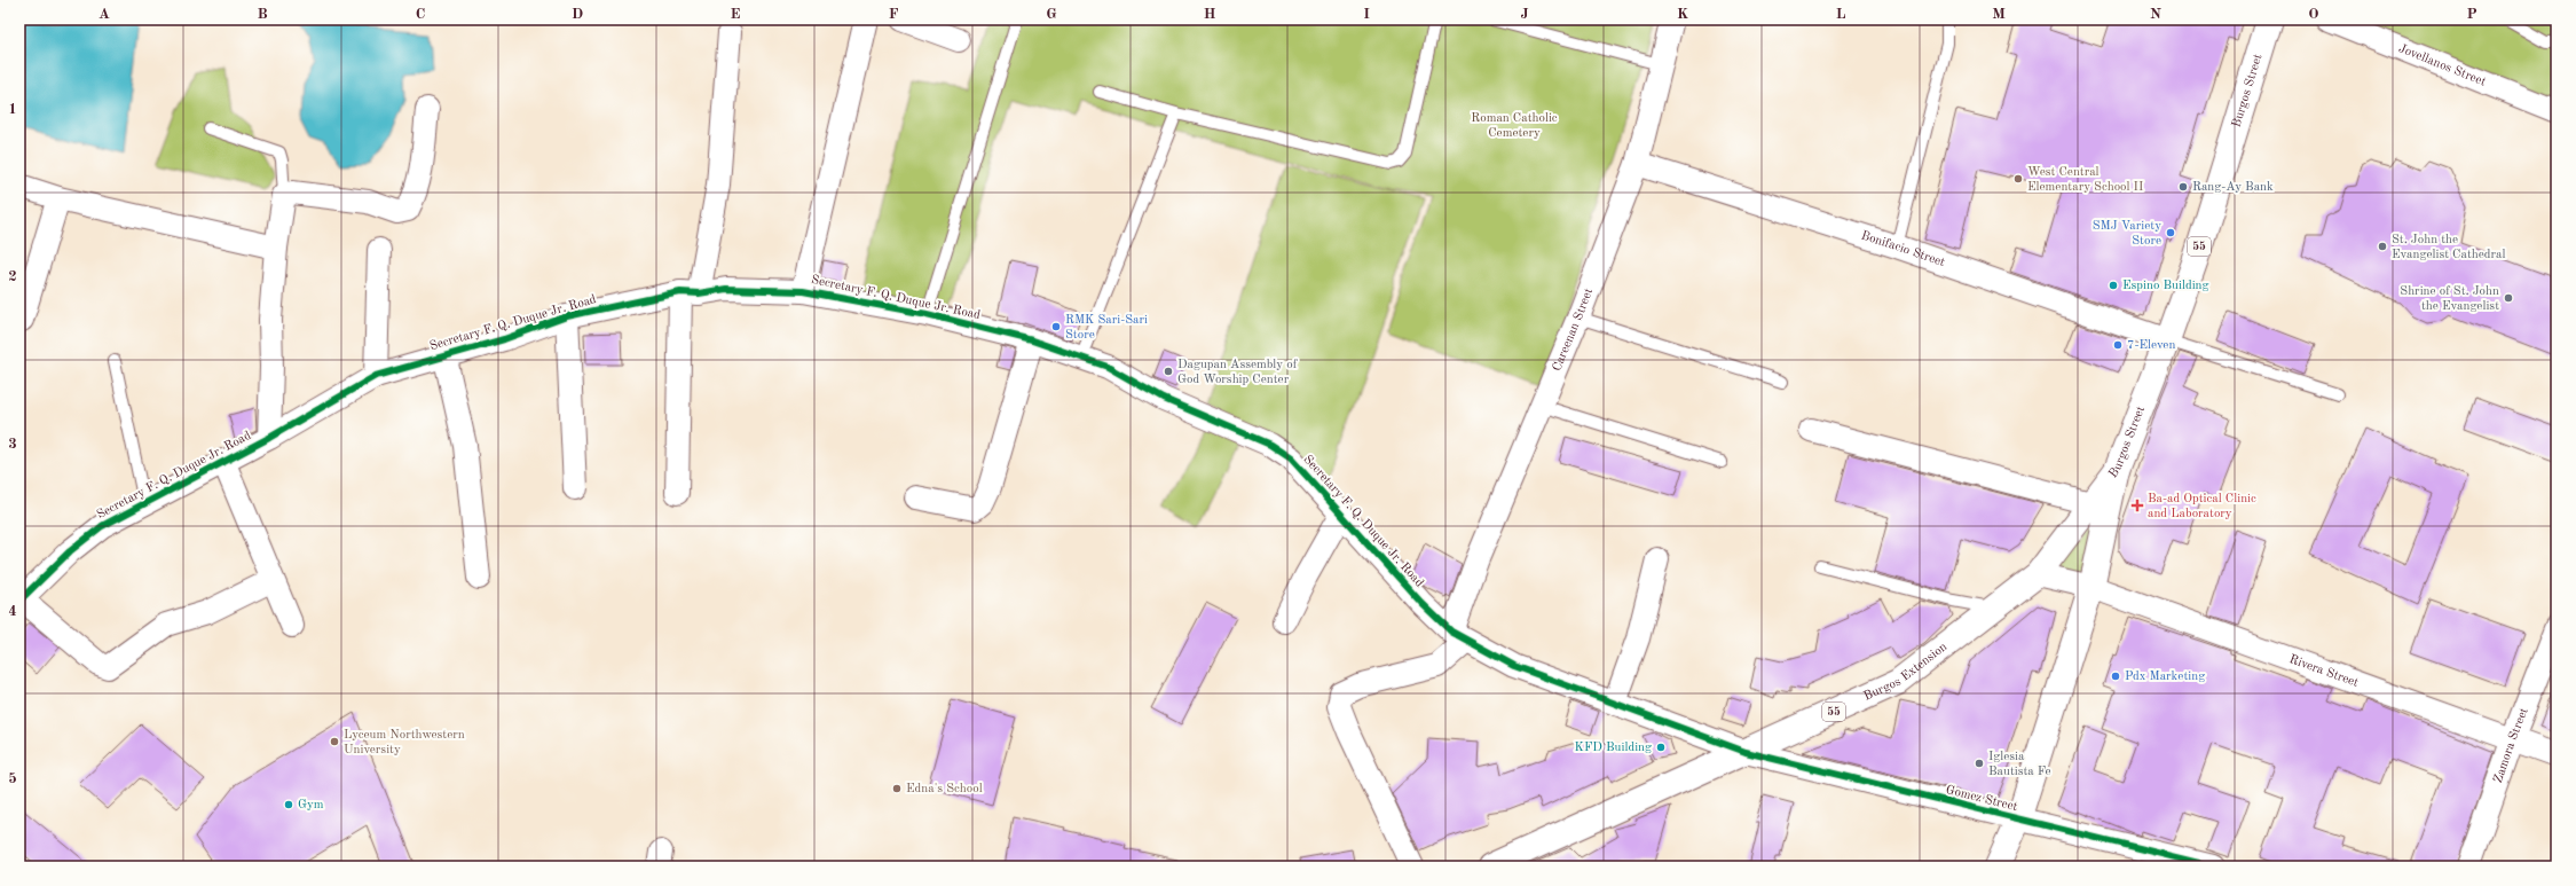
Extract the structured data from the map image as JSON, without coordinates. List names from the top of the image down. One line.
{"streets":{"main road":["Burgos Street","55","Burgos Extension"],"street":["Jovellanos Street","Bonifacio Street","Secretary F. Q. Duque Jr. Road","Careenan Street","Rivera Street","Zamora Street","Gomez Street"]},"crossings":[["Burgos Street","Bonifacio Street"],["Burgos Street","Burgos Extension"],["Burgos Street","Rivera Street"],["Burgos Street","Gomez Street"],["Bonifacio Street","Careenan Street"],["Secretary F. Q. Duque Jr. Road","Careenan Street"],["Secretary F. Q. Duque Jr. Road","Burgos Extension"],["Secretary F. Q. Duque Jr. Road","Gomez Street"],["Burgos Extension","Rivera Street"],["Burgos Extension","Gomez Street"],["Rivera Street","Zamora Street"]],"parks":["Roman Catholic Cemetery"],"places":{"other":["West Central Elementary School II","Rang-Ay Bank","SMJ Variety Store","St. John the Evangelist Cathedral","Espino Building","Shrine of St. John the Evangelist","RMK Sari-Sari Store","7-Eleven","Dagupan Assembly of God Worship Center","Pdx Marketing","Lyceum Northwestern University","KFD Building","Iglesia Bautista Fe","Edna's School","Gym"],"health":["Ba-ad Optical Clinic and Laboratory"]},"grid":{"columns":["A","B","C","D","E","F","G","H","I","J","K","L","M","N","O","P"],"rows":["1","2","3","4","5"]}}
